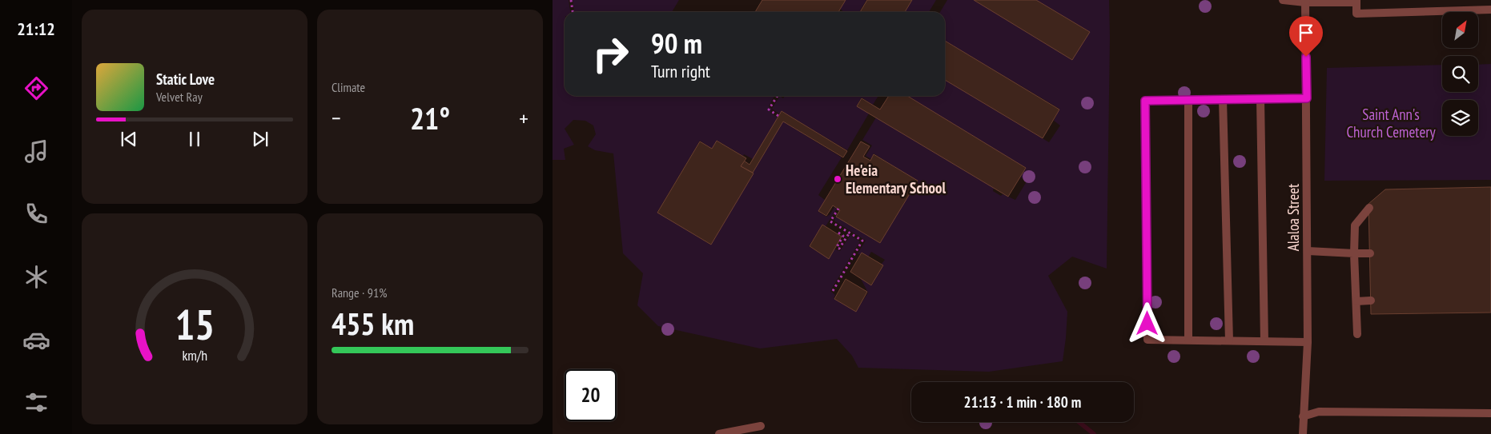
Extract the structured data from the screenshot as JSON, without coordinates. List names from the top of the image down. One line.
{"streets":{"street":["Alaloa Street"]},"parks":["Saint Ann's Church Cemetery"],"places":["He'eia Elementary School"],"north":"top right","page":{"tabs":"21:12","tile":["Climate",["Range · 91%","455 km"]],"turn":["90 m","Turn right"],"song":["Static Love","Velvet Ray"],"heat":["−","21°","+"],"limit":"20","trip":"21:13 · 1 min · 180 m","gauge":["15","km/h"]}}
